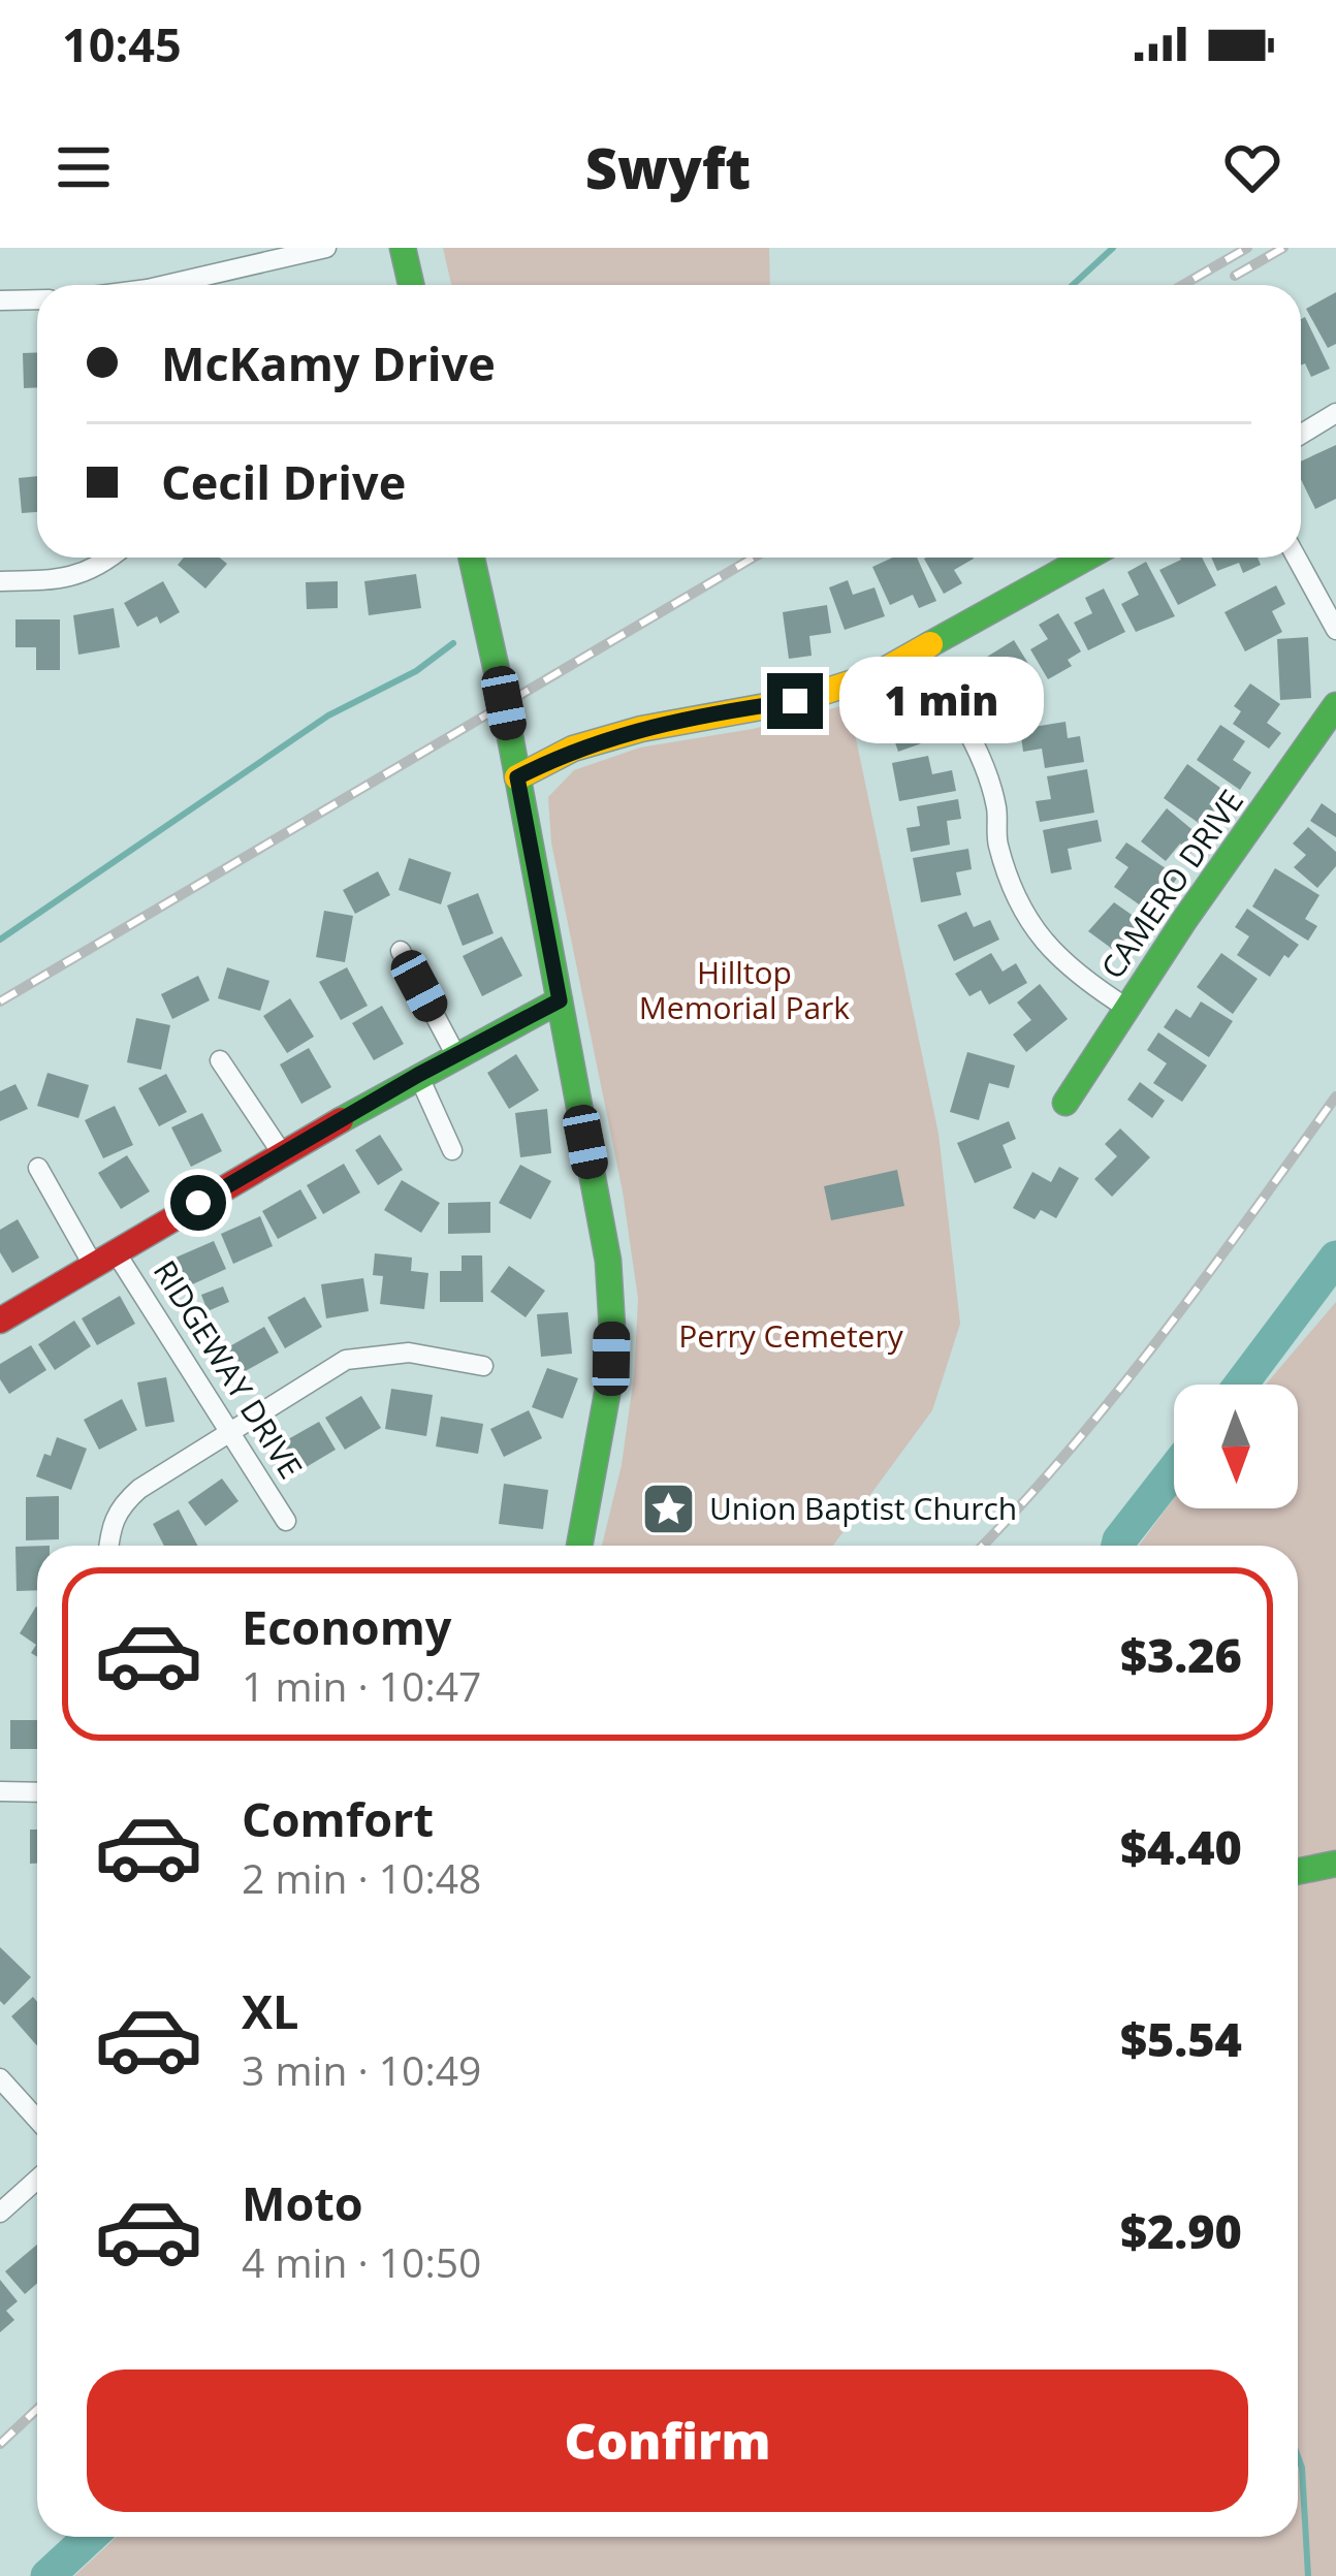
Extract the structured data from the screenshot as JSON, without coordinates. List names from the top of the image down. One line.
{"streets":{"street":["CAMERO DRIVE","RIDGEWAY DRIVE"]},"parks":["Hilltop Memorial Park","Perry Cemetery"],"places":{"place":["Union Baptist Church"]},"north":"bottom","page":{"status":"10:45","header":"Swyft","banner":["McKamy Drive","Cecil Drive"],"bubble":"1 min","list":[{"name":"Economy","note":"1 min · 10:47","value":"$3.26"},{"name":"Comfort","note":"2 min · 10:48","value":"$4.40"},{"name":"XL","note":"3 min · 10:49","value":"$5.54"},{"name":"Moto","note":"4 min · 10:50","value":"$2.90"}],"buttons":"Confirm"}}
